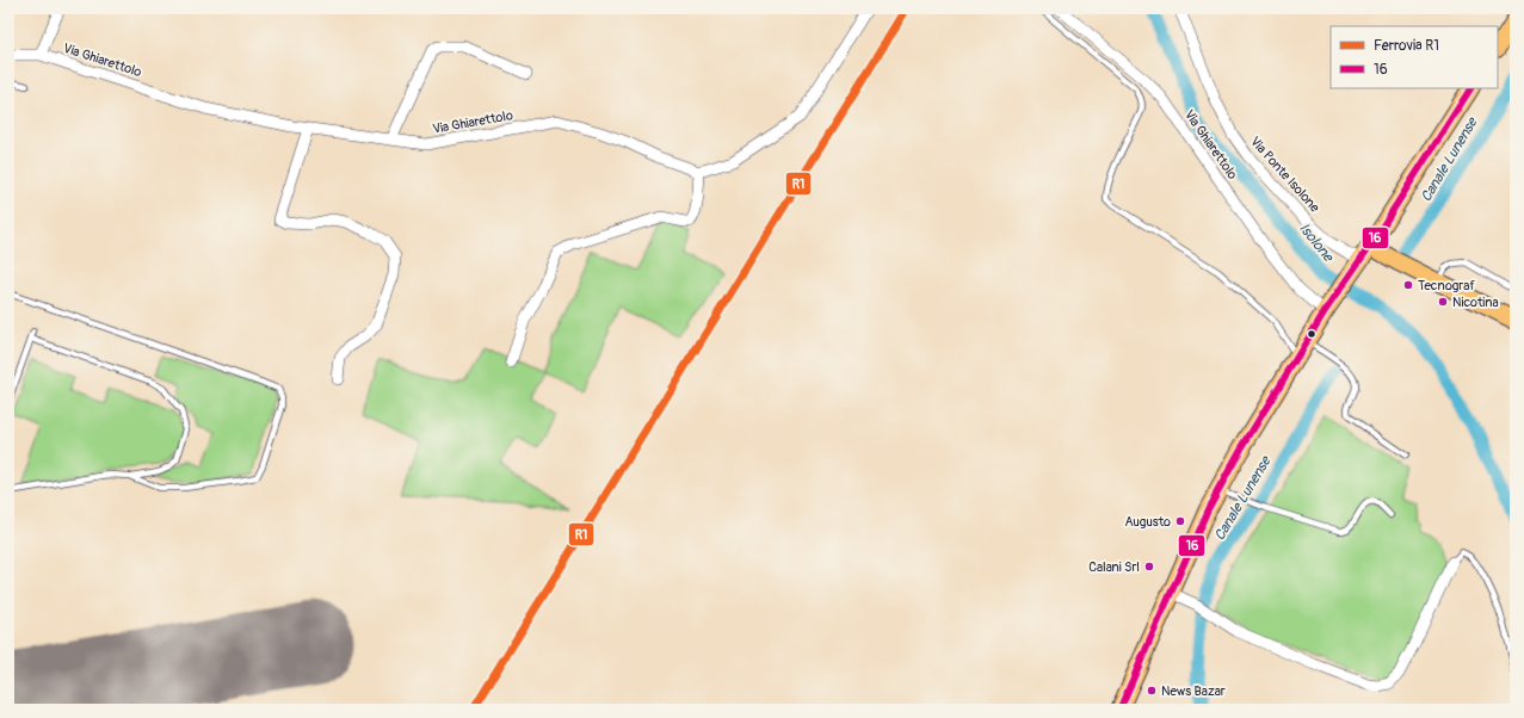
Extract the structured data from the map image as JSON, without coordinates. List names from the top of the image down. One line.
{"streets":{"street":["Via Ghiarettolo","Via Ponte Isolone"]},"water":["Canale Lunense","Isolone"],"places":["Tecnograf","Nicotina","Augusto","Calani Srl","News Bazar"],"lines":["rail line R1","transit line 16"],"legend":["Ferrovia R1","16"]}
